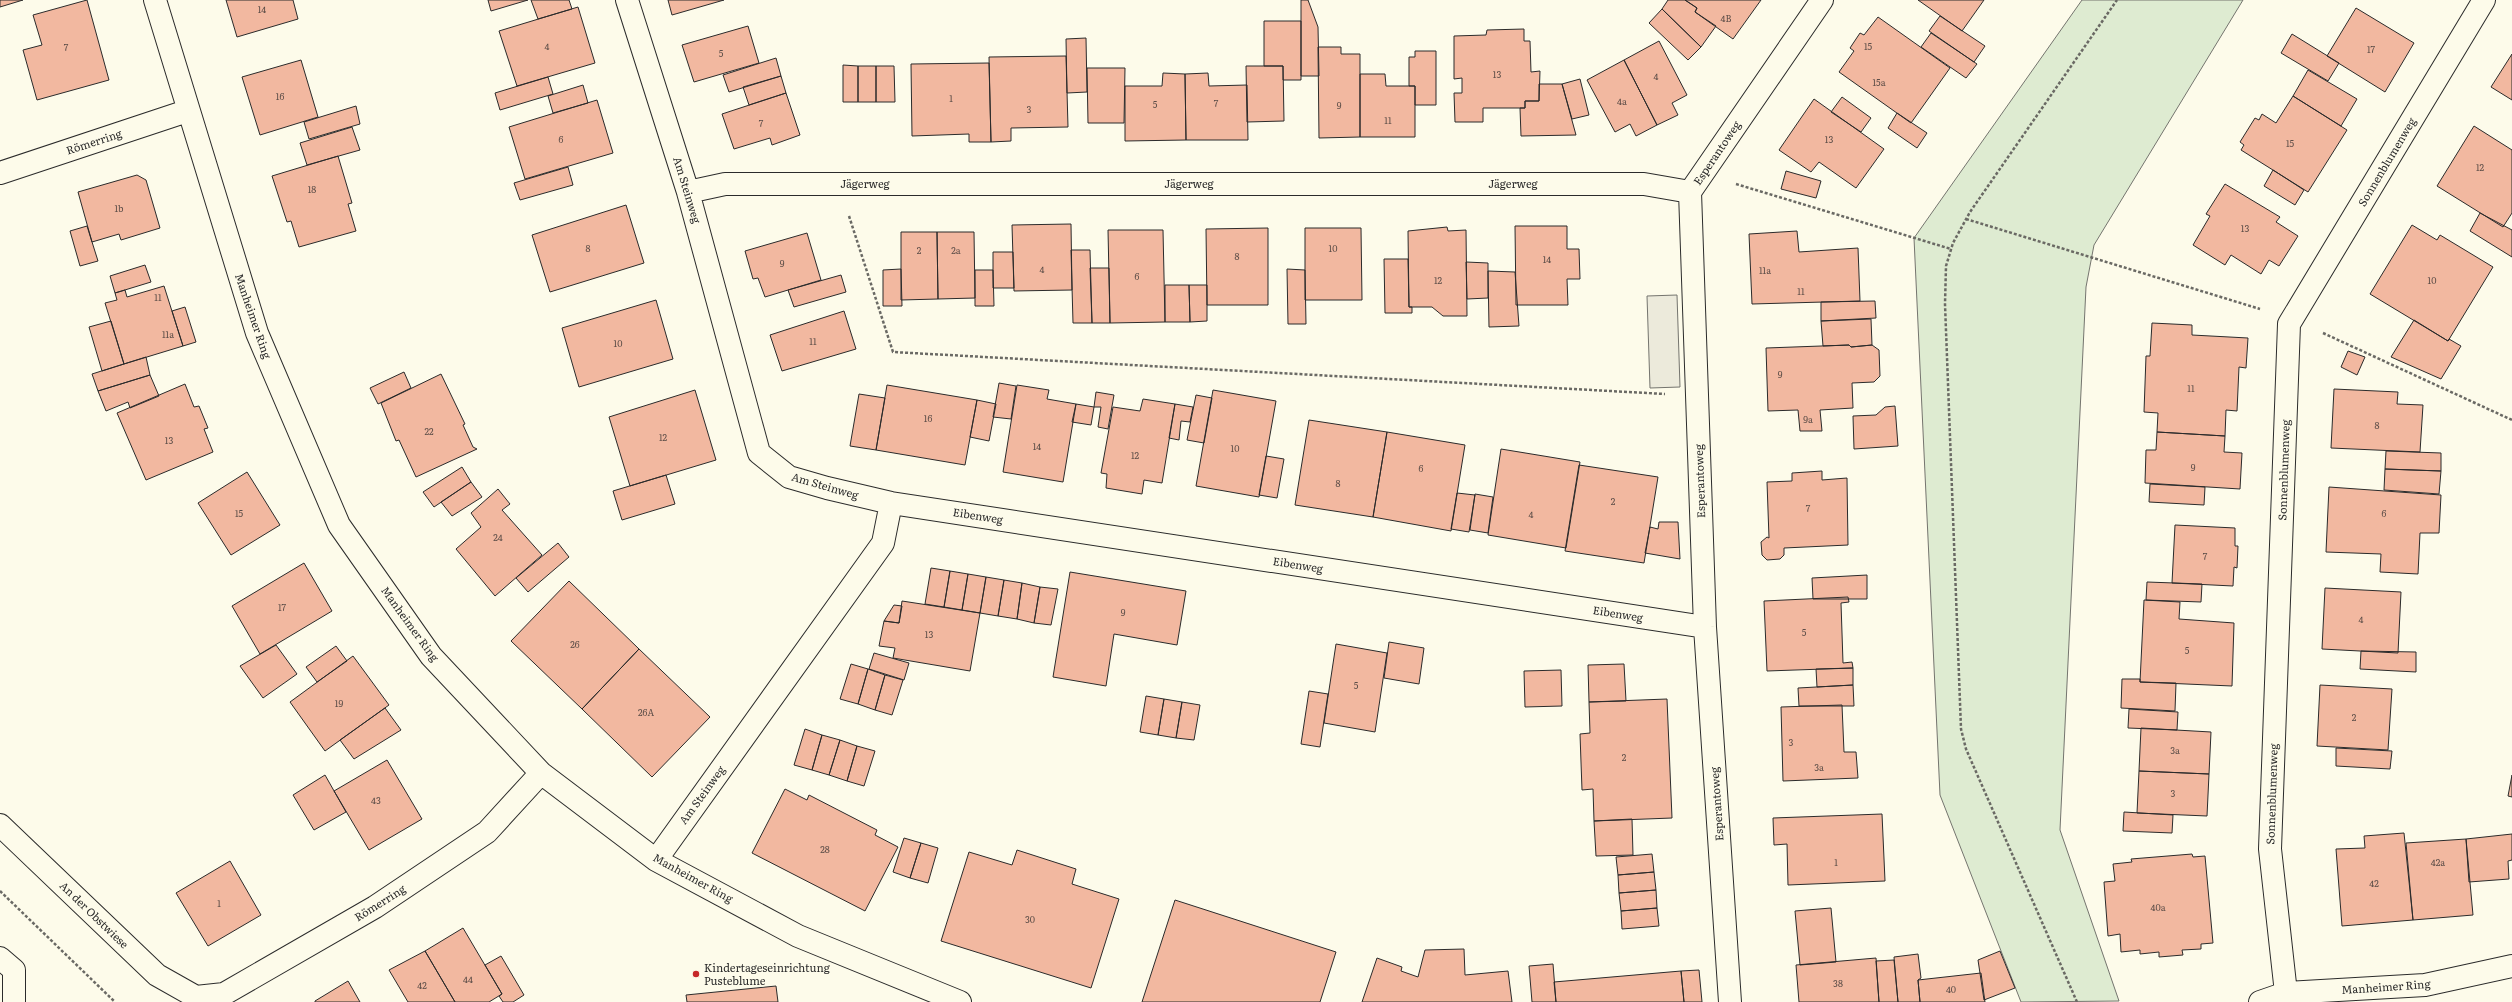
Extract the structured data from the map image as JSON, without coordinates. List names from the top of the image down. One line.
{"streets":{"street":["Römerring","Esperantoweg","Sonnenblumenweg","Jägerweg","Am Steinweg","Manheimer Ring","Eibenweg","An der Obstwiese"]},"crossings":[["Römerring","Manheimer Ring"],["Römerring","An der Obstwiese"],["Esperantoweg","Jägerweg"],["Esperantoweg","Eibenweg"],["Sonnenblumenweg","Manheimer Ring"],["Jägerweg","Am Steinweg"],["Am Steinweg","Manheimer Ring"],["Am Steinweg","Eibenweg"]],"places":["Kindertageseinrichtung Pusteblume"],"house_numbers":["14","4B","4","15","7","17","5","13","4","15a","16","1","4a","7","5","9","3","11","7","6","13","15","12","18","1b","13","8","10","2","2a","8","14","9","4","11a","6","12","10","11","11","11a","11","10","9","11","16","9a","8","22","12","13","14","10","12","9","6","8","2","7","15","6","4","24","7","17","9","4","5","13","26","5","5","19","26A","2","3","3a","2","3a","3","43","28","1","42a","42","1","40a","30","44","38","42","40"]}
